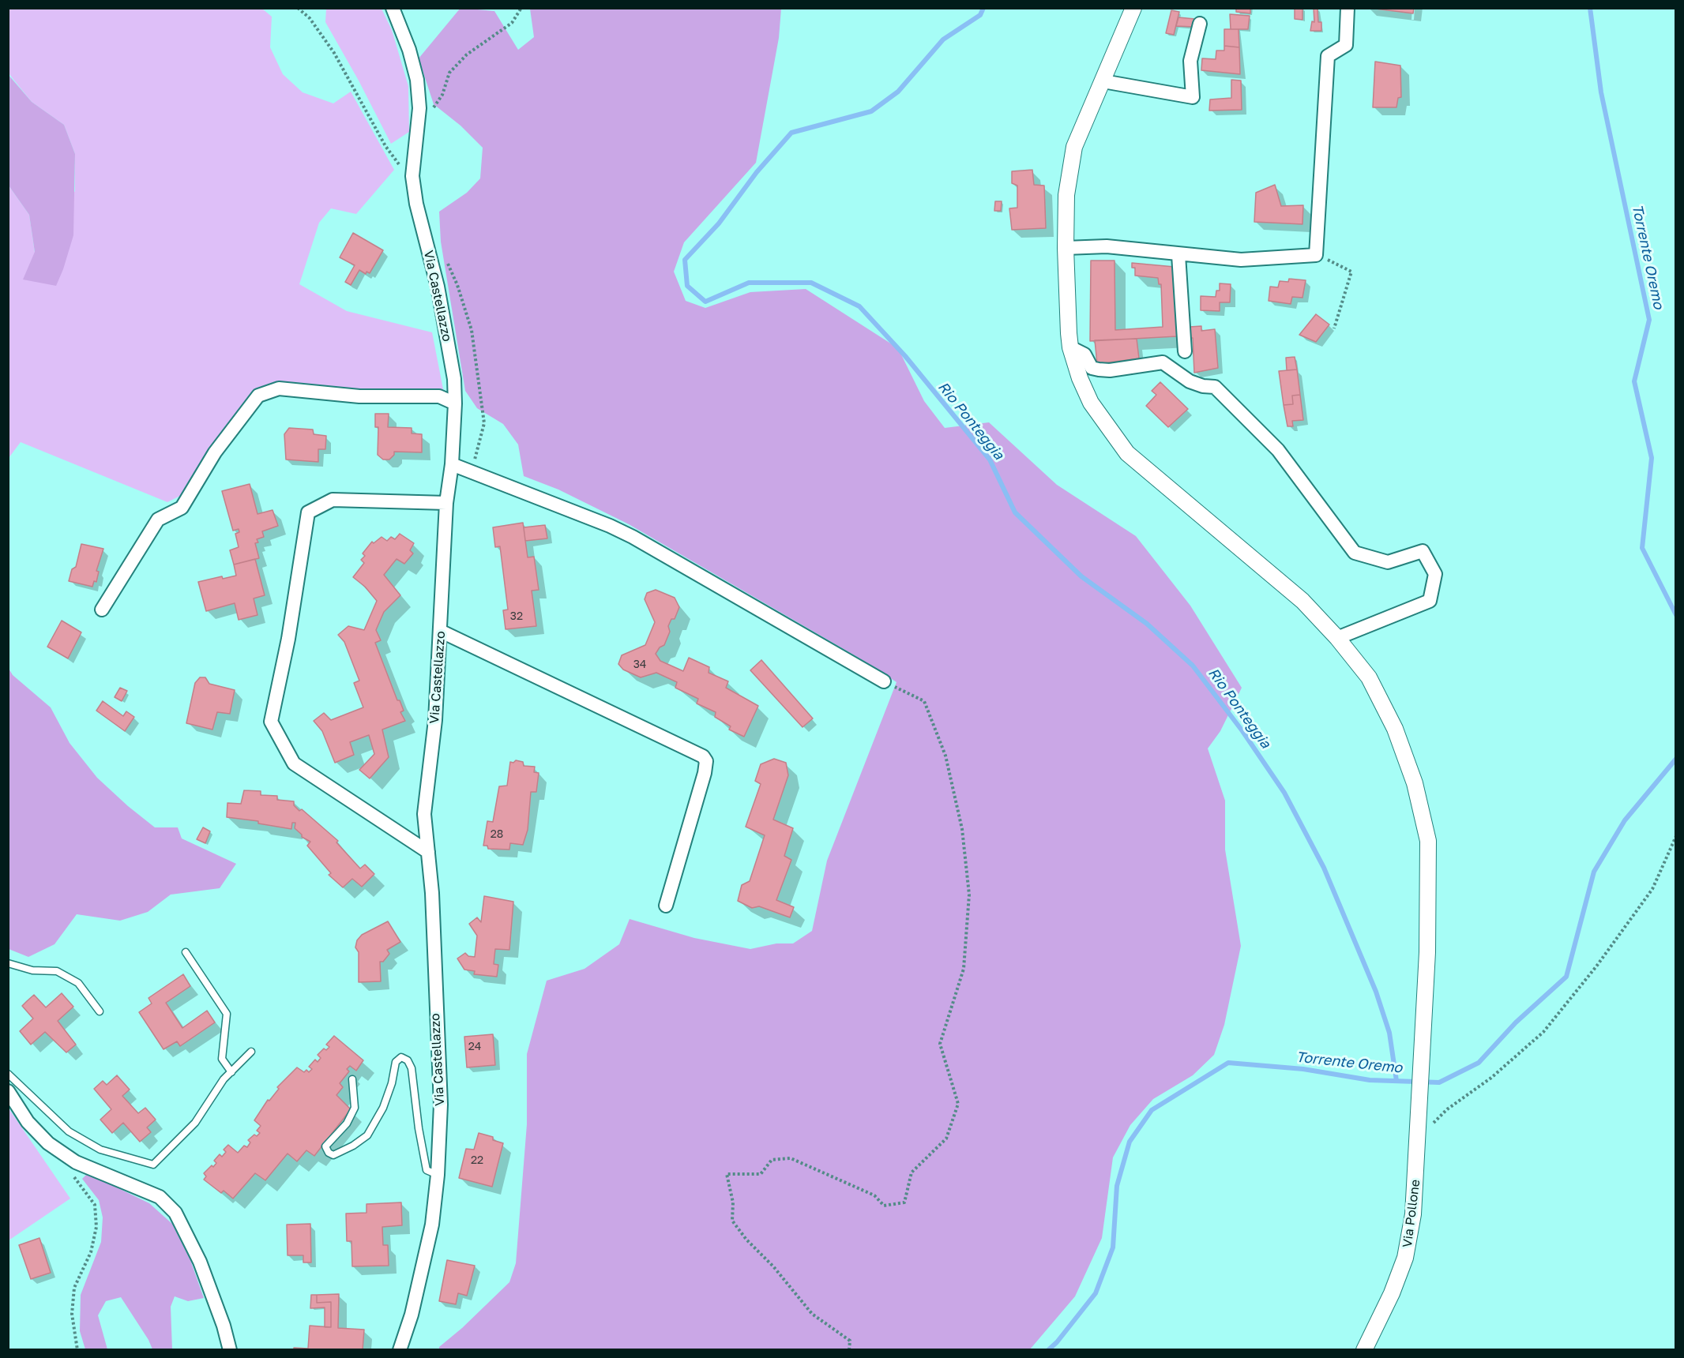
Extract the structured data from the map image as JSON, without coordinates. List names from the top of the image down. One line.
{"streets":{"street":["Via Castellazzo","Via Pollone"]},"water":["Torrente Oremo","Rio Ponteggia"],"house_numbers":["32","34","28","24","22"]}
